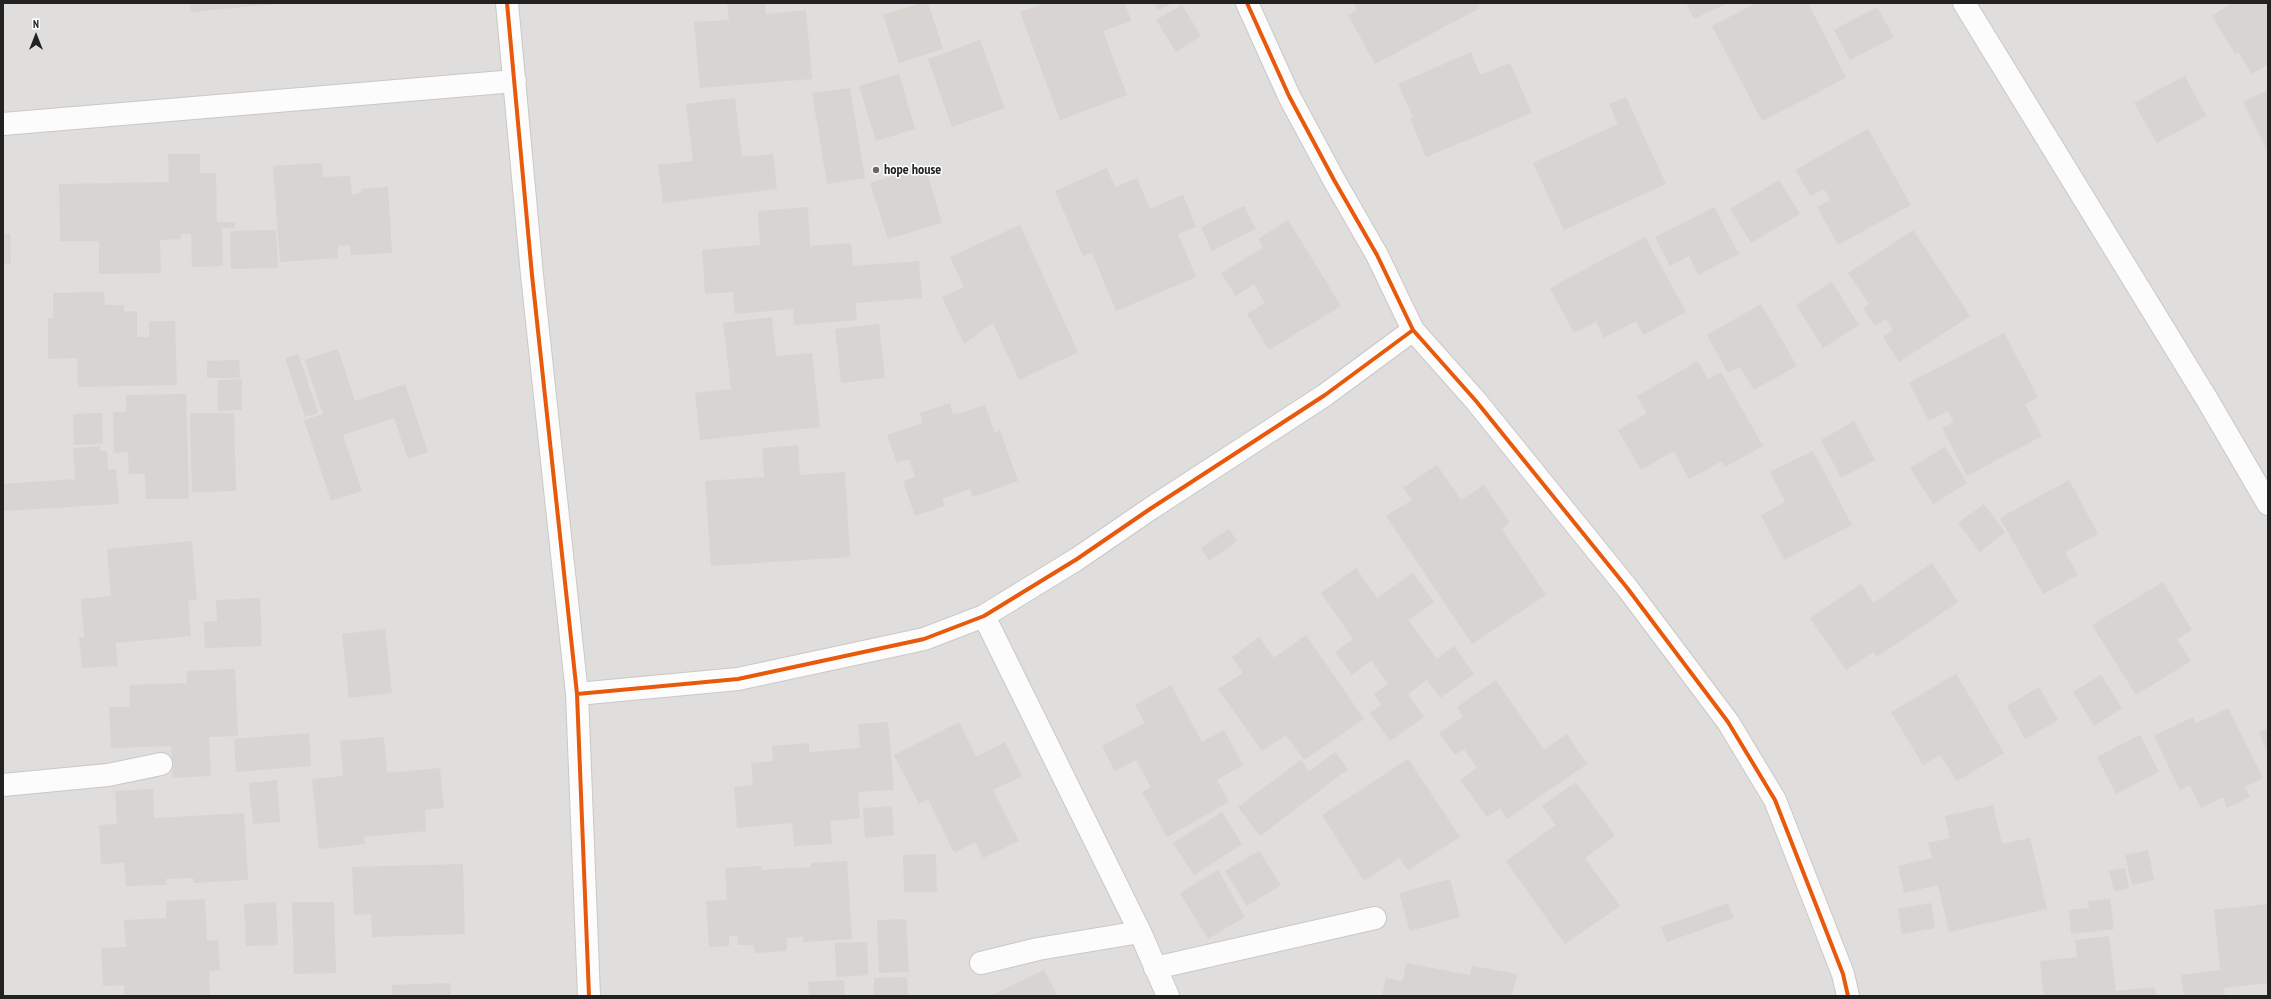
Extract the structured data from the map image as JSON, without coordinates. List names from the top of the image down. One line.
{"places":["hope house"],"north":"top"}
